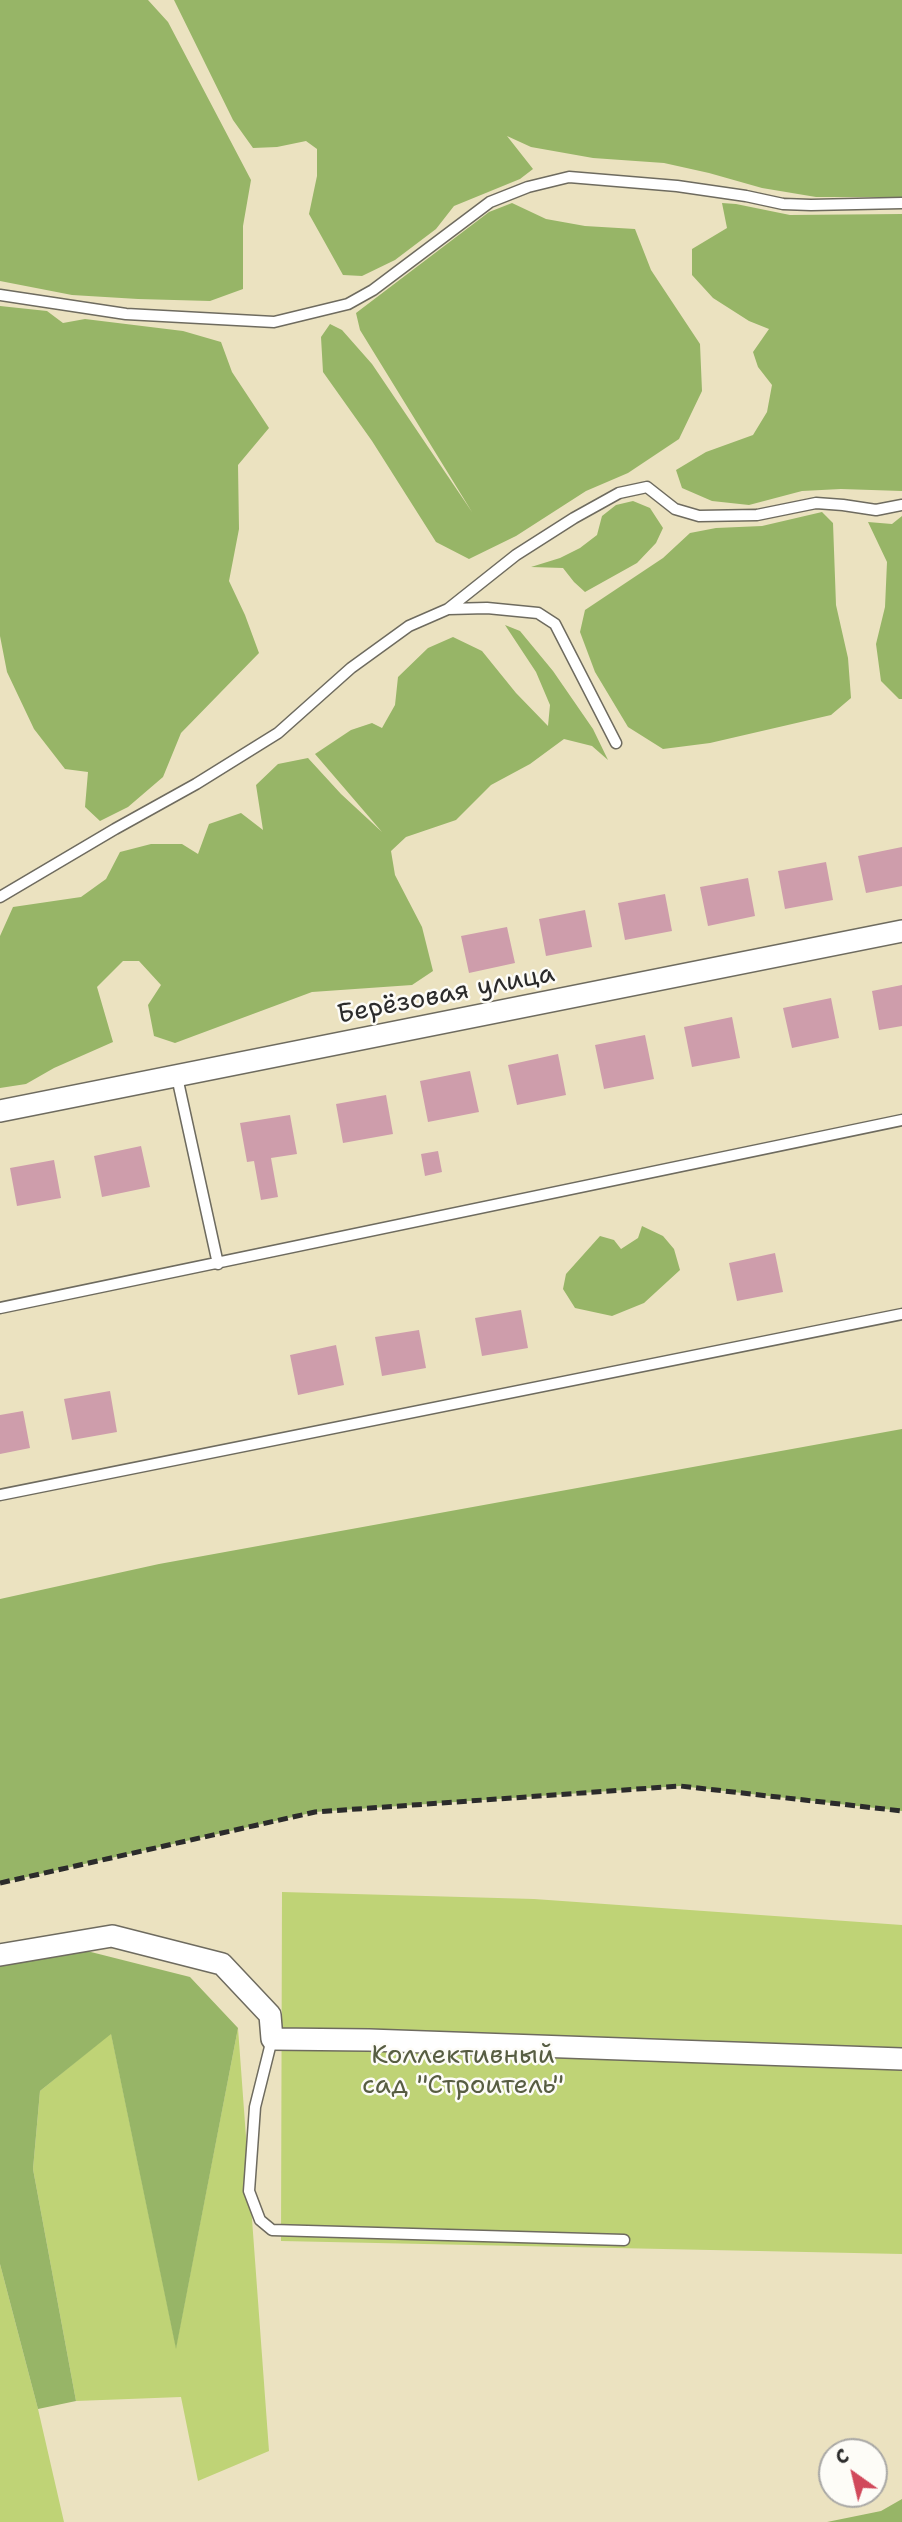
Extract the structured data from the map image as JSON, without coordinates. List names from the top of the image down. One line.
{"streets":{"street":["Берёзовая улица"]},"parks":["Коллективный сад \"Строитель\""],"north":"top left"}
